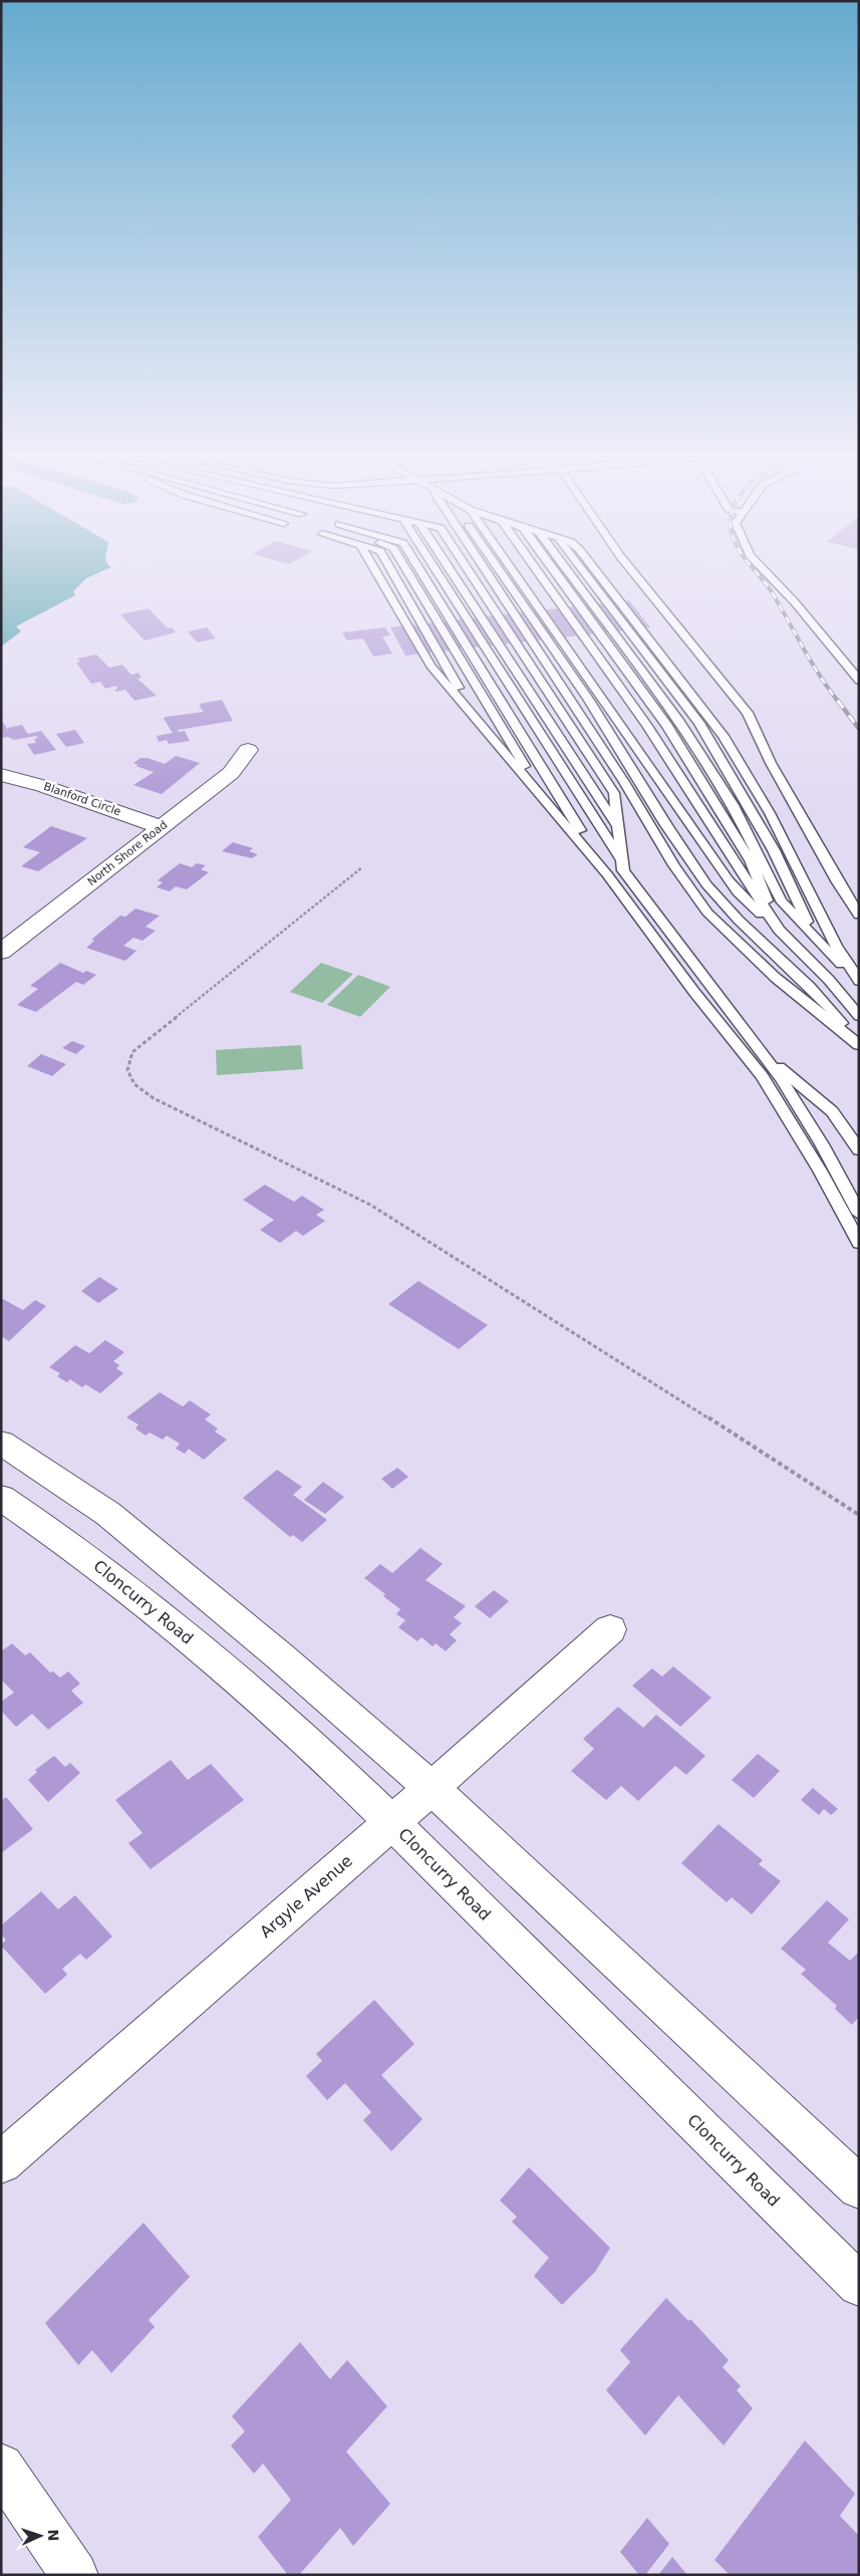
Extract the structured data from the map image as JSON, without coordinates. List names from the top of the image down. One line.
{"streets":{"street":["Blanford Circle","North Shore Road","Cloncurry Road","Argyle Avenue"]},"crossings":[["Blanford Circle","North Shore Road"],["Cloncurry Road","Argyle Avenue"]],"north":"right"}
